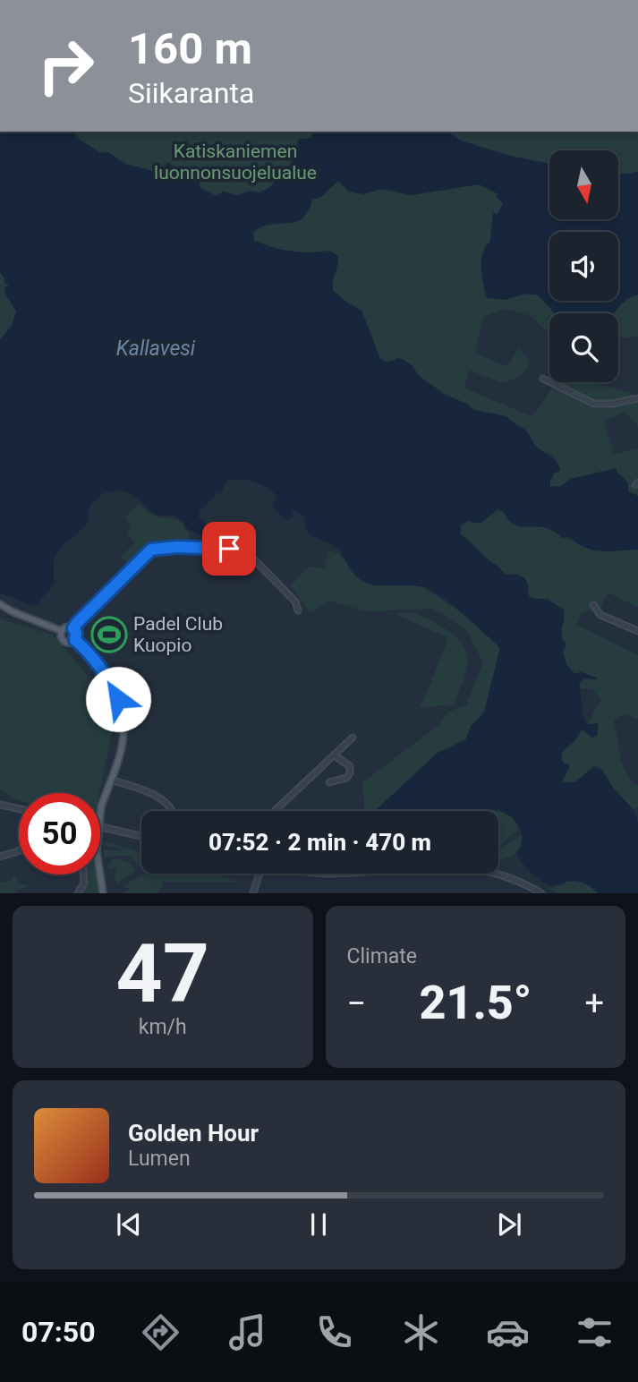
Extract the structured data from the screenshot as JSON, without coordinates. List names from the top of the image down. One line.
{"water":["Kallavesi"],"parks":["Katiskaniemen luonnonsuojelualue"],"places":{"sports":["Padel Club Kuopio"]},"north":"bottom","page":{"turn":["160 m","Siikaranta"],"limit":"50","trip":"07:52 · 2 min · 470 m","tile":[["47","km/h"],"Climate"],"heat":["−","21.5°","+"],"song":["Golden Hour","Lumen"],"tabs":"07:50"}}
